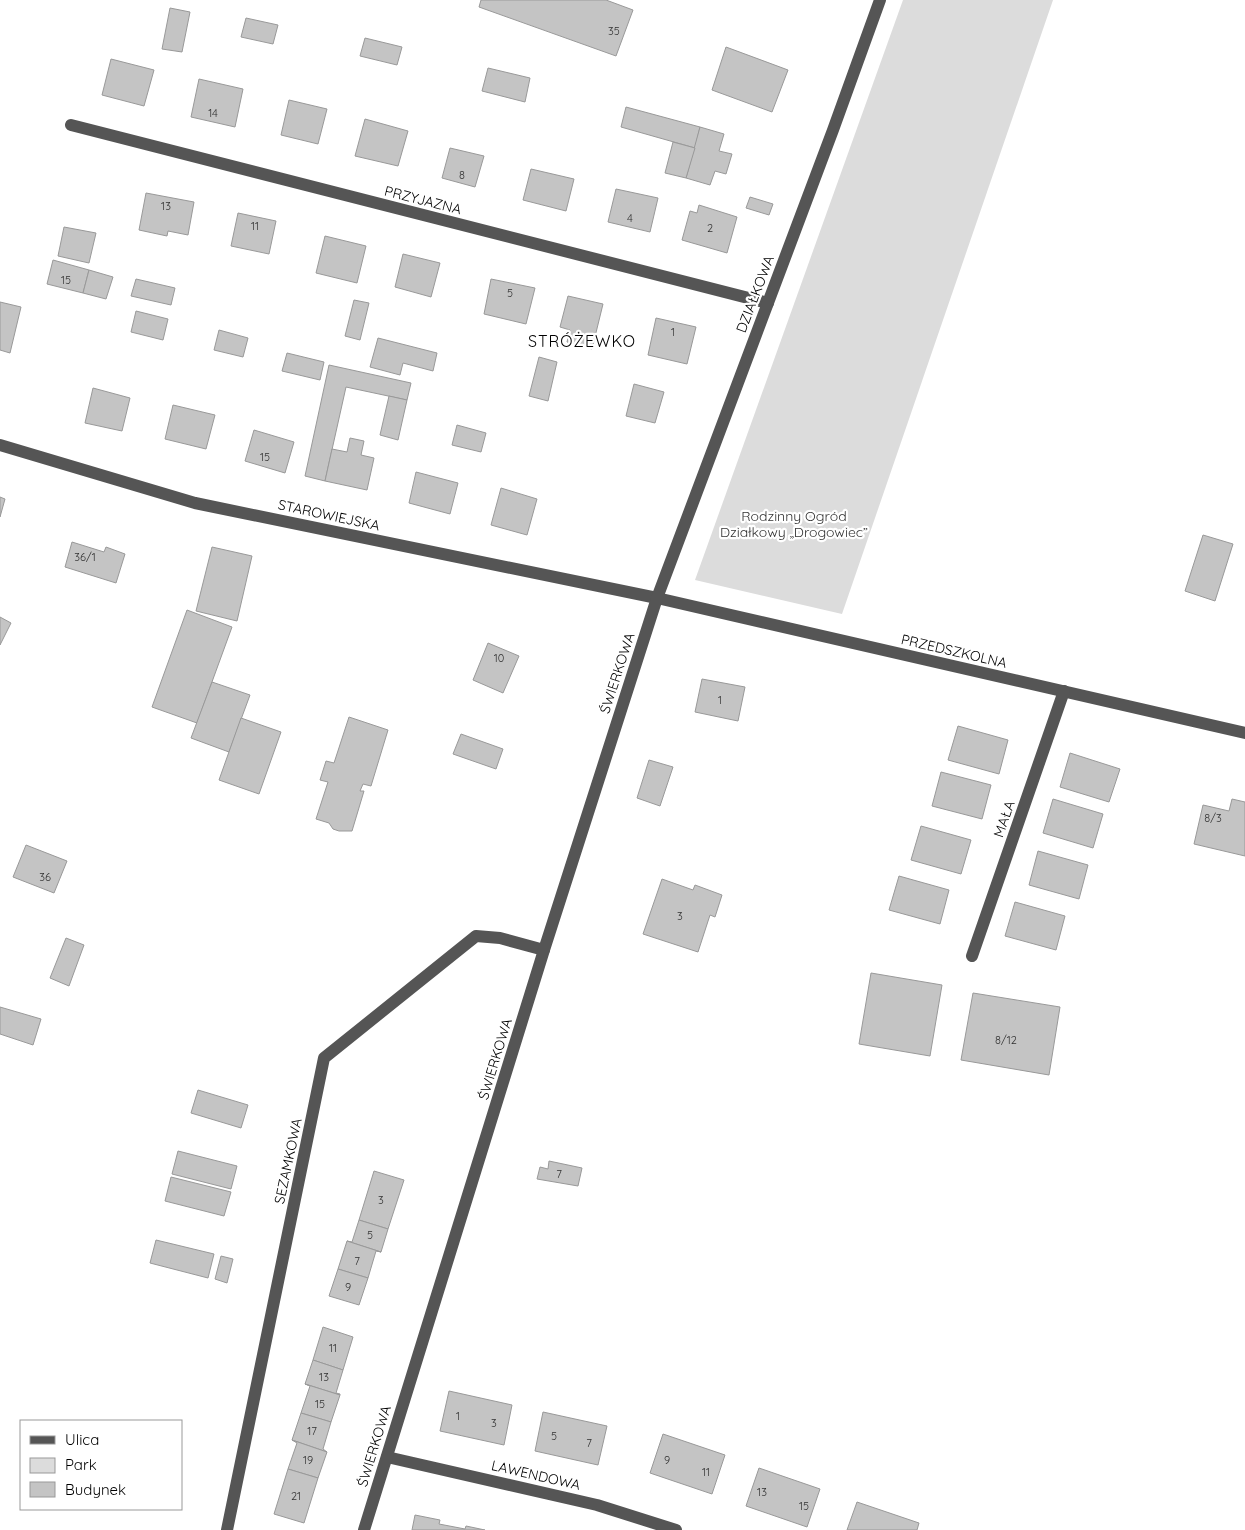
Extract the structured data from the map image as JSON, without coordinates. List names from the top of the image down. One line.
{"streets":{"street":["PRZYJAZNA","DZIAŁKOWA","STAROWIEJSKA","PRZEDSZKOLNA","ŚWIERKOWA","MAŁA","SEZAMKOWA","LAWENDOWA"]},"crossings":[["PRZYJAZNA","DZIAŁKOWA"],["DZIAŁKOWA","STAROWIEJSKA"],["DZIAŁKOWA","PRZEDSZKOLNA"],["DZIAŁKOWA","ŚWIERKOWA"],["STAROWIEJSKA","PRZEDSZKOLNA"],["STAROWIEJSKA","ŚWIERKOWA"],["PRZEDSZKOLNA","ŚWIERKOWA"],["PRZEDSZKOLNA","MAŁA"],["ŚWIERKOWA","SEZAMKOWA"],["ŚWIERKOWA","LAWENDOWA"]],"districts":["STRÓŻEWKO"],"parks":["Rodzinny Ogród Działkowy „Drogowiec”"],"house_numbers":["35","14","8","13","4","11","2","15","5","1","15","36/1","10","1","8/3","36","3","8/12","7","3","5","7","9","11","13","15","1","3","17","5","7","19","9","11","13","21","15"],"legend":["Ulica","Park","Budynek"]}
